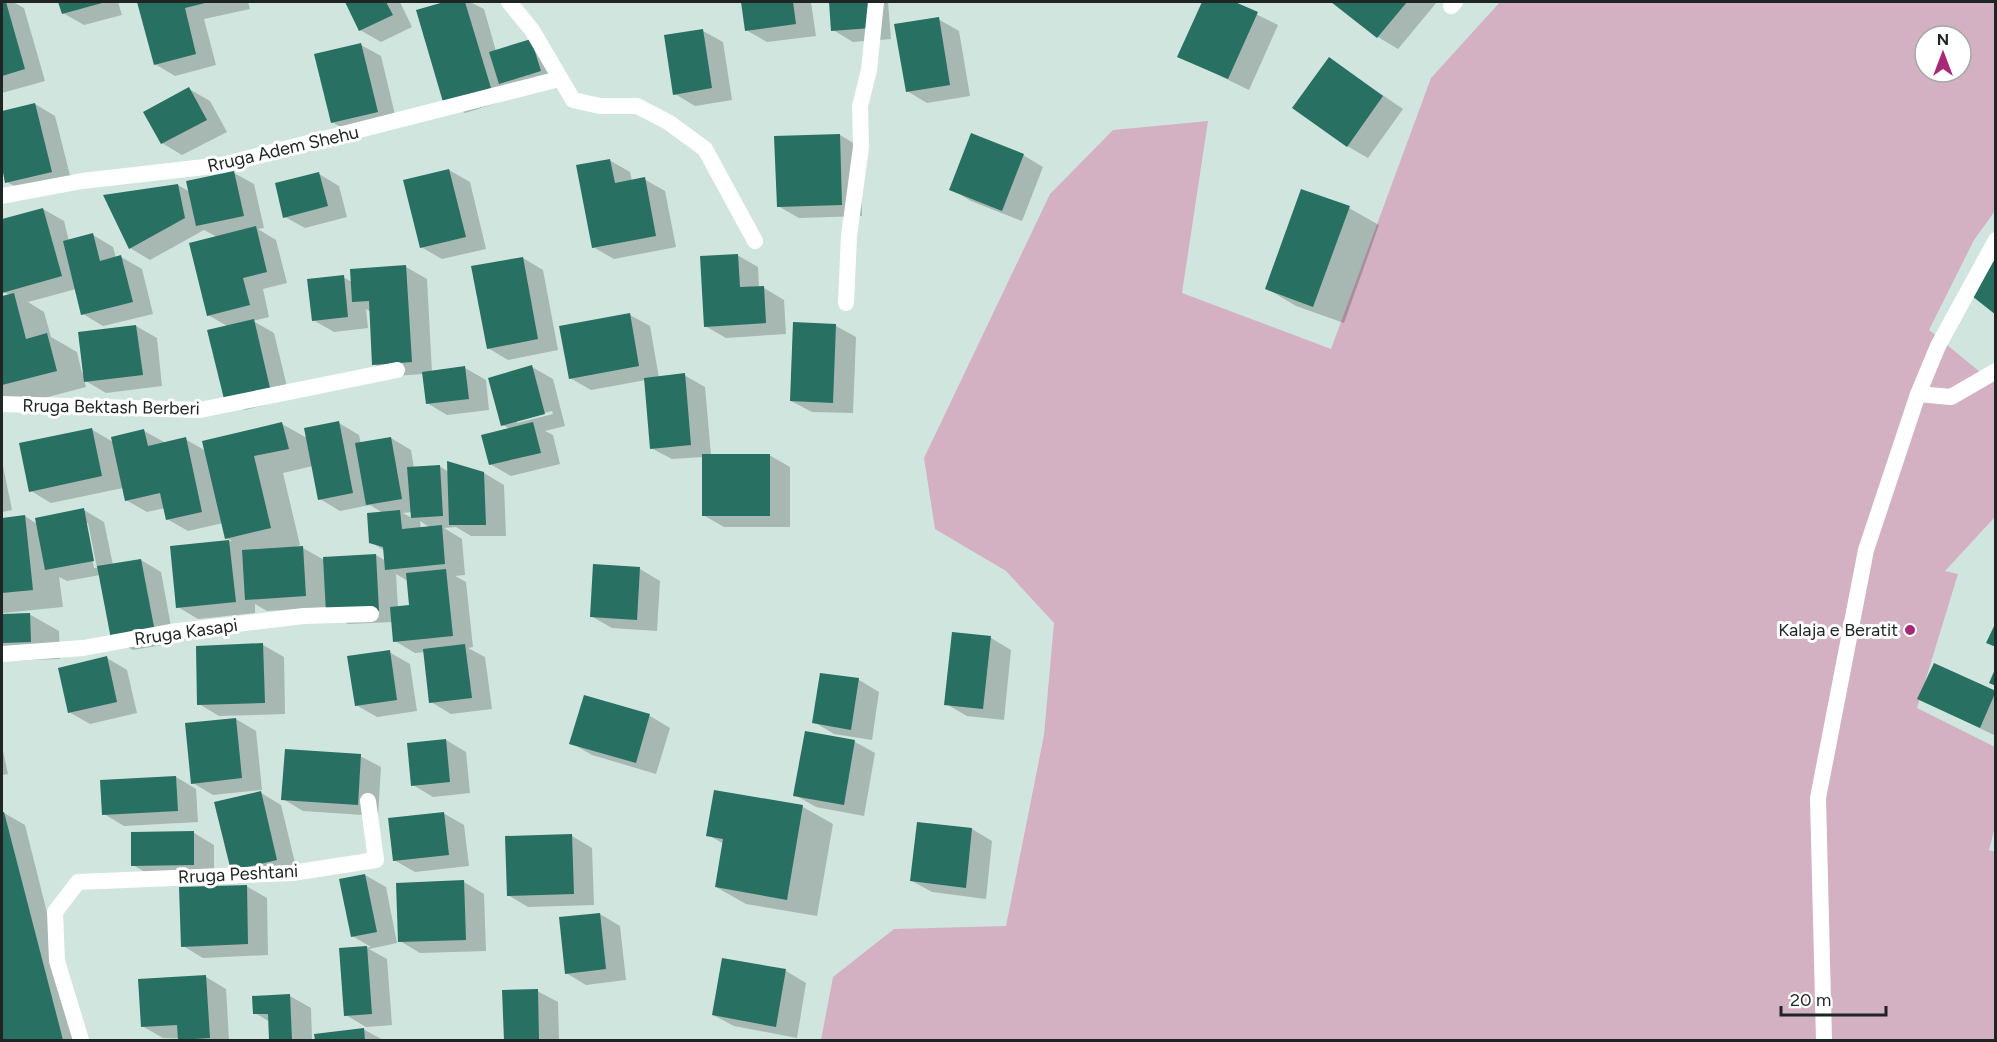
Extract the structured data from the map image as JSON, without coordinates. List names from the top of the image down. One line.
{"streets":{"lane":["Rruga Adem Shehu","Rruga Bektash Berberi","Rruga Kasapi","Rruga Peshtani"]},"places":["Kalaja e Beratit"],"scale_bar":"20 m","north":"top"}
